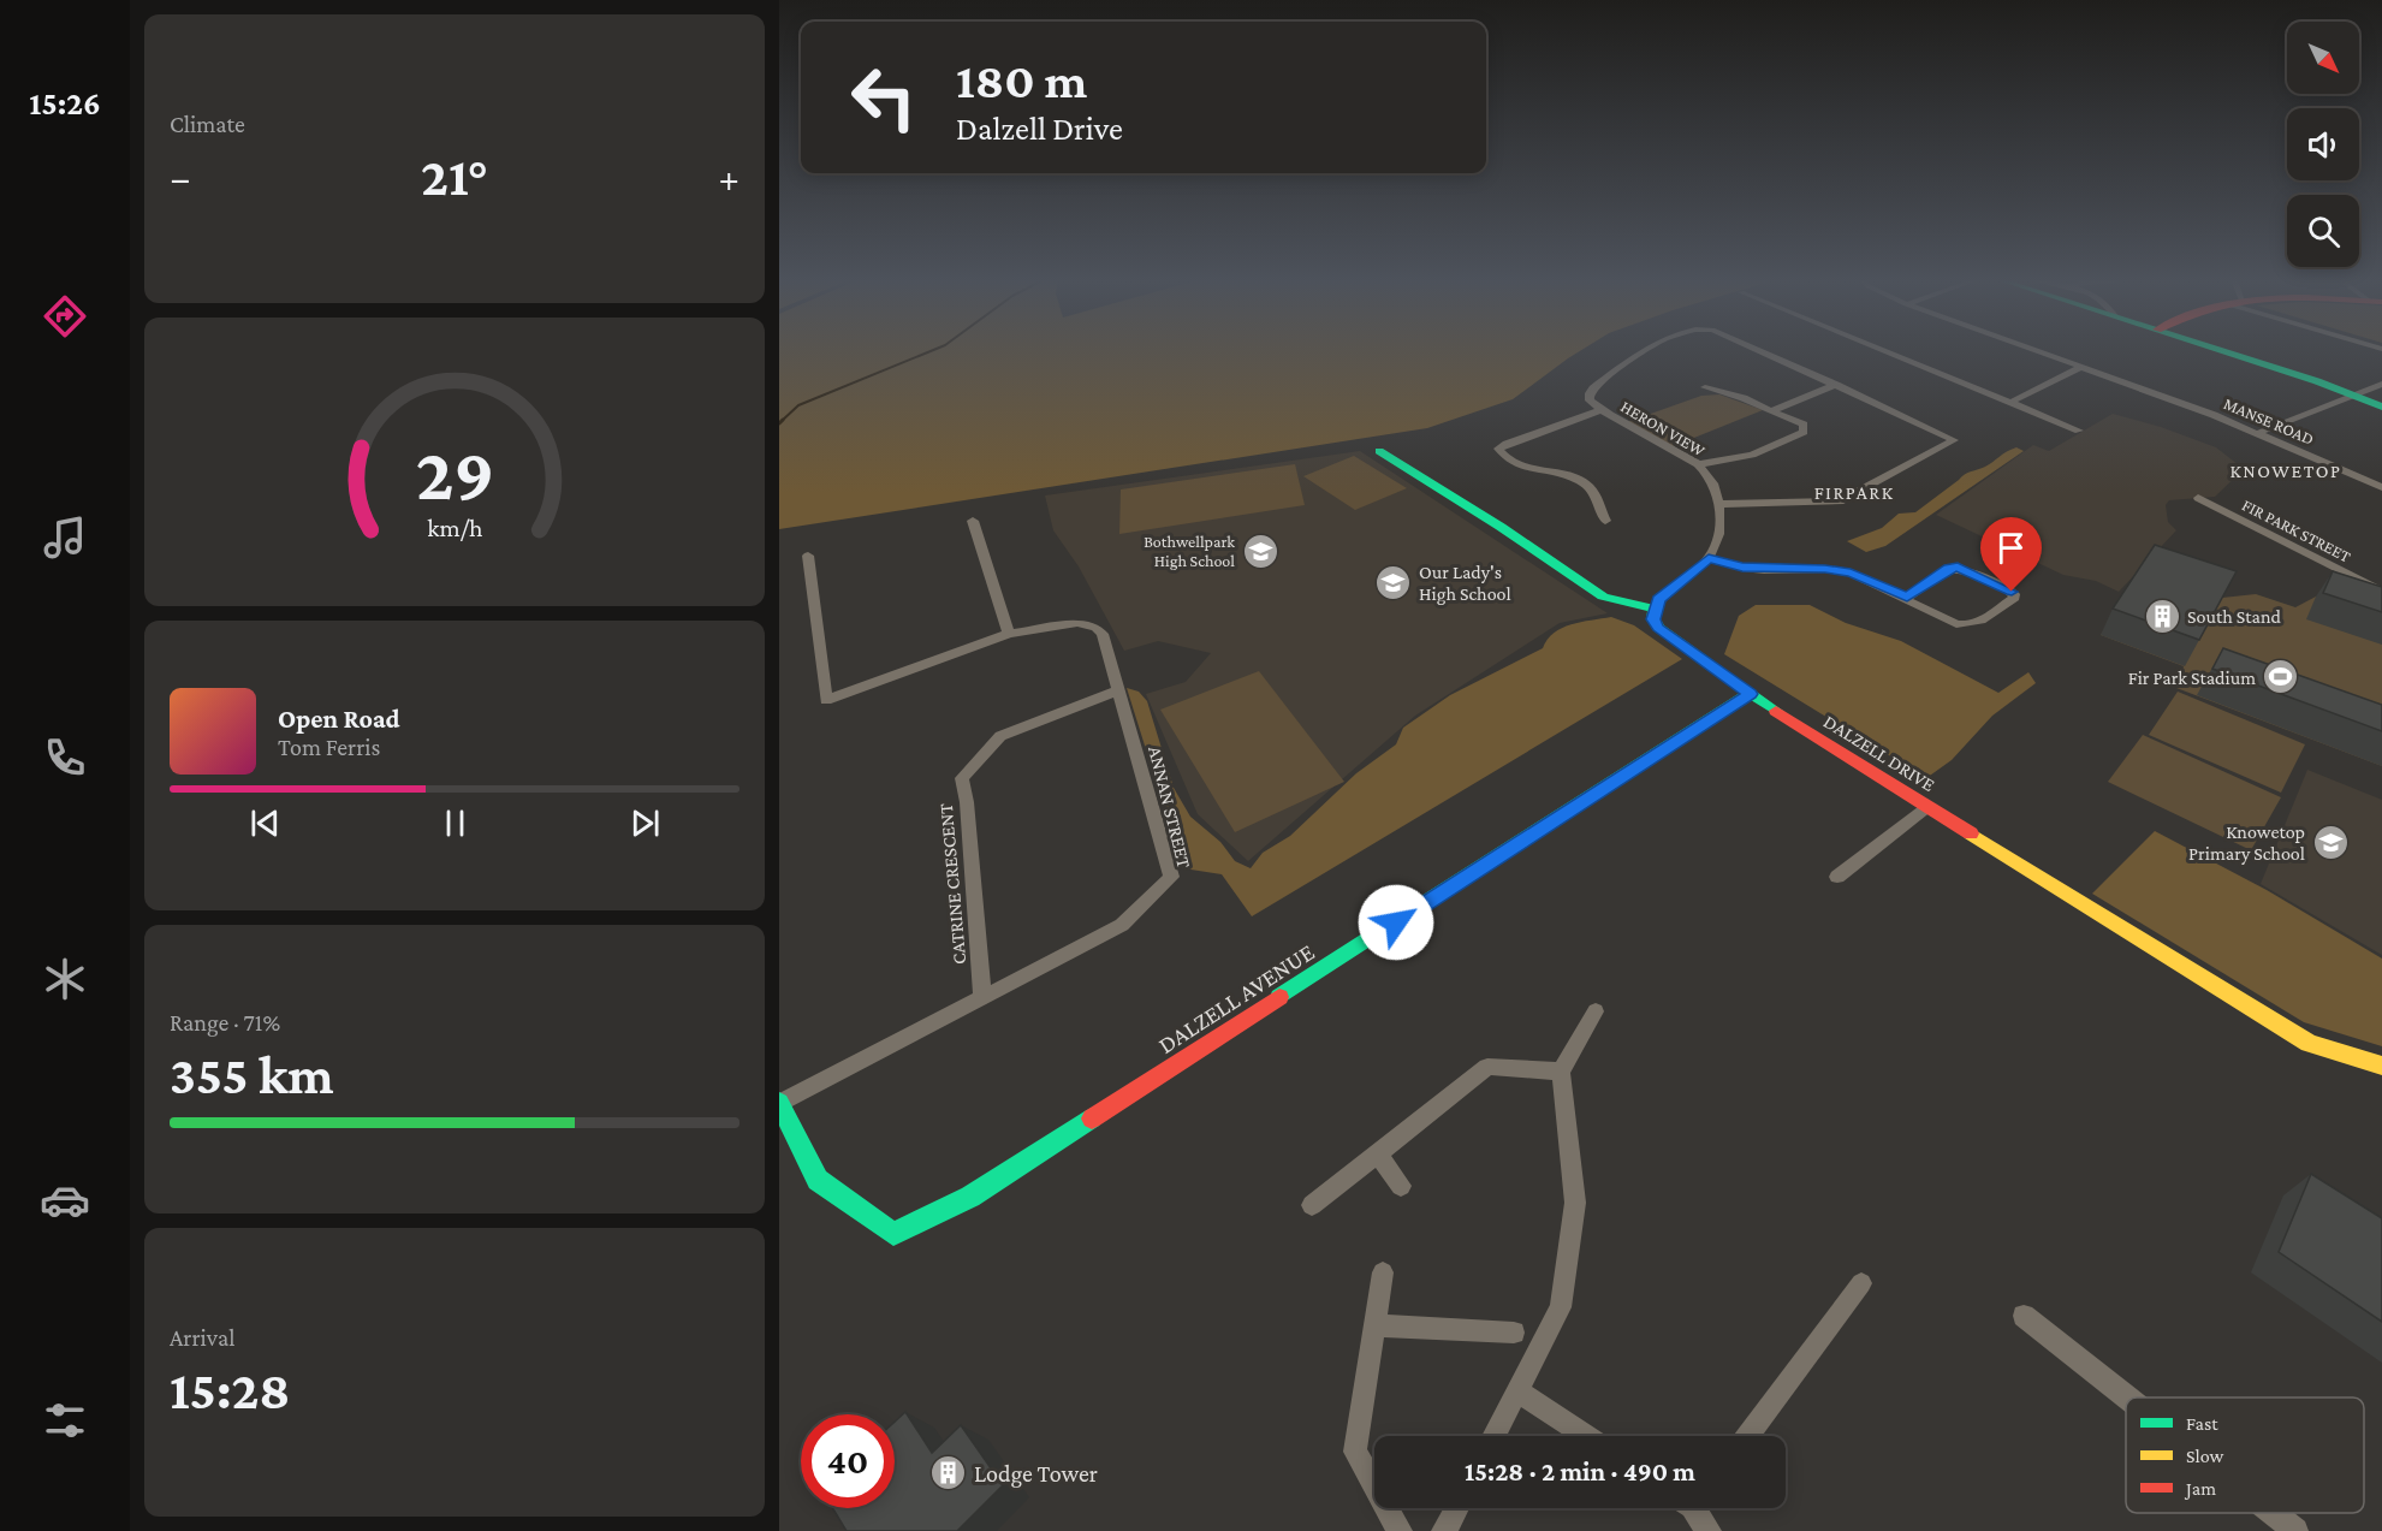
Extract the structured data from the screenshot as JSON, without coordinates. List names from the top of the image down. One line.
{"streets":{"street":["MANSE ROAD","HERON VIEW","FIR PARK STREET","DALZELL DRIVE","ANNAN STREET","CATRINE CRESCENT","DALZELL AVENUE"]},"crossings":[["DALZELL DRIVE","DALZELL AVENUE"],["ANNAN STREET","CATRINE CRESCENT"],["ANNAN STREET","DALZELL AVENUE"]],"districts":["KNOWETOP","FIRPARK"],"places":{"school or university":["Bothwellpark High School","Our Lady's High School","Knowetop Primary School"],"building":["South Stand","Lodge Tower"],"sports":["Fir Park Stadium"]},"legend":["Fast","Slow","Jam"],"north":"bottom right","page":{"tabs":"15:26","tile":["Climate",["Range · 71%","355 km"],["Arrival","15:28"]],"turn":["180 m","Dalzell Drive"],"heat":["−","21°","+"],"song":["Open Road","Tom Ferris"],"limit":"40","trip":"15:28 · 2 min · 490 m","gauge":["29","km/h"]}}
